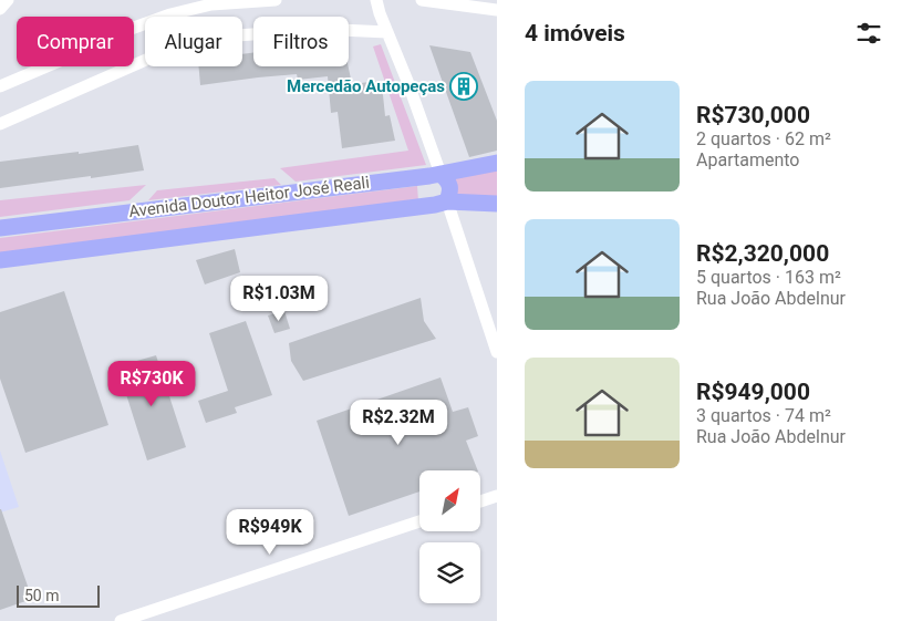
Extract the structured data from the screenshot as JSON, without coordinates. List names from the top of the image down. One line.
{"streets":{"main road":["Avenida Doutor Heitor José Reali"]},"places":{"building":["Mercedão Autopeças"]},"scale_bar":"50 m","north":"top right","page":{"heading":"4 imóveis","chip":["Comprar","Alugar","Filtros"],"list":[{"name":"R$730,000","note":"2 quartos · 62 m² · Apartamento"},{"name":"R$2,320,000","note":"5 quartos · 163 m² · Rua João Abdelnur"},{"name":"R$949,000","note":"3 quartos · 74 m² · Rua João Abdelnur"}],"price":["R$1.03M","R$730K","R$2.32M","R$949K"],"scale":"50 m"}}
